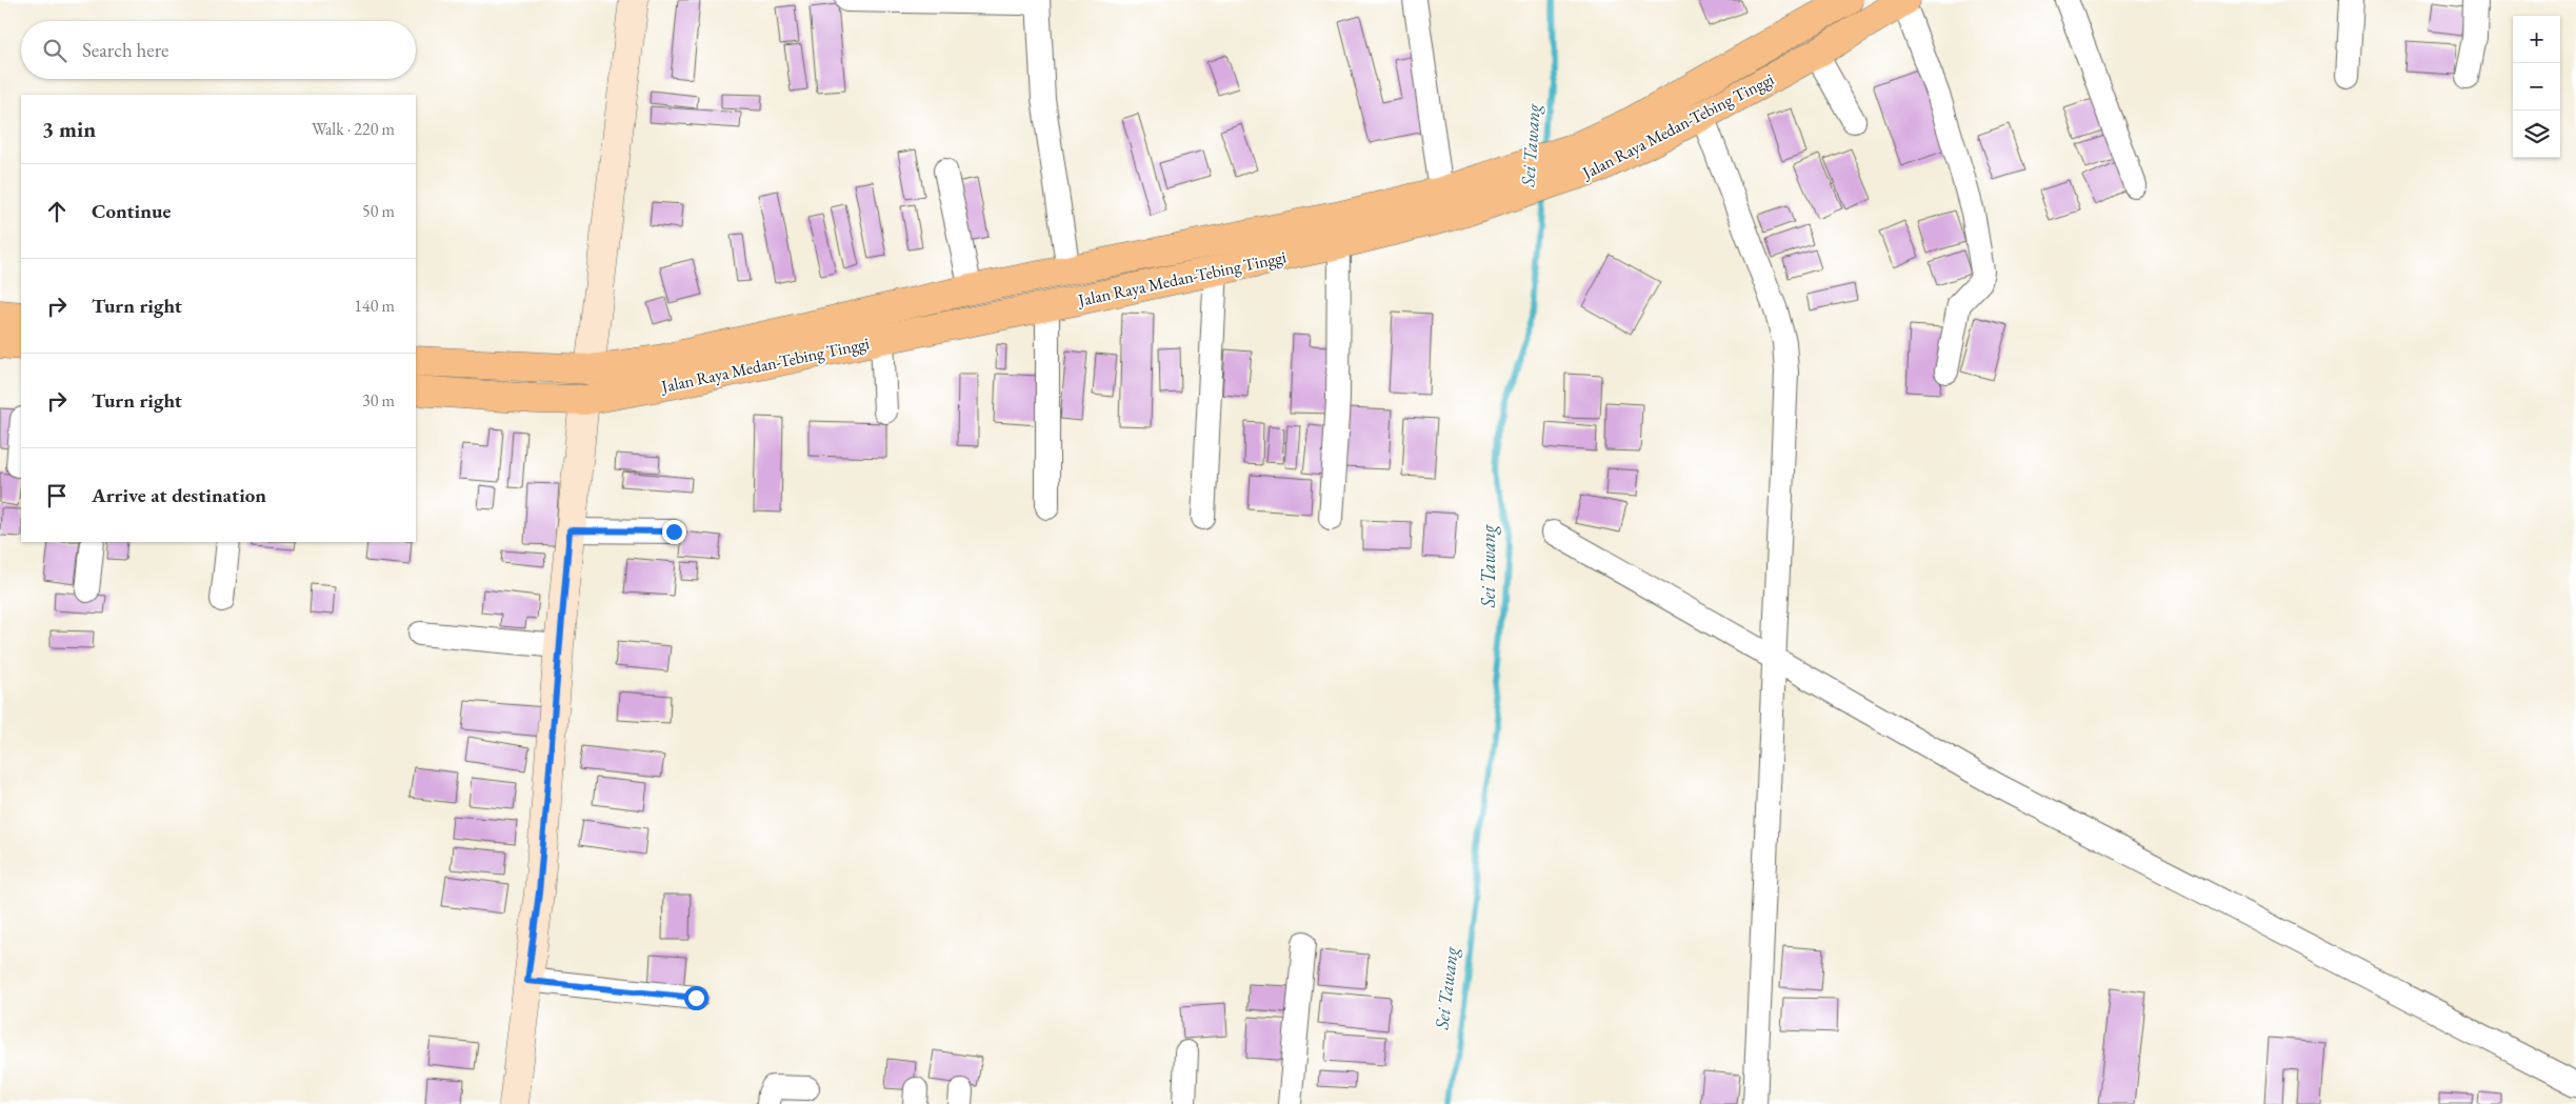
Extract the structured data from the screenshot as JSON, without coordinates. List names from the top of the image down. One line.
{"streets":{"highway":["Jalan Raya Medan-Tebing Tinggi"]},"water":["Sei Tawang"],"page":{"map_buttons":["+","−"],"search":"Search here","heading":["3 min","Walk · 220 m"],"list":[["Continue","50 m"],["Turn right","140 m"],["Turn right","30 m"],"Arrive at destination"]}}
